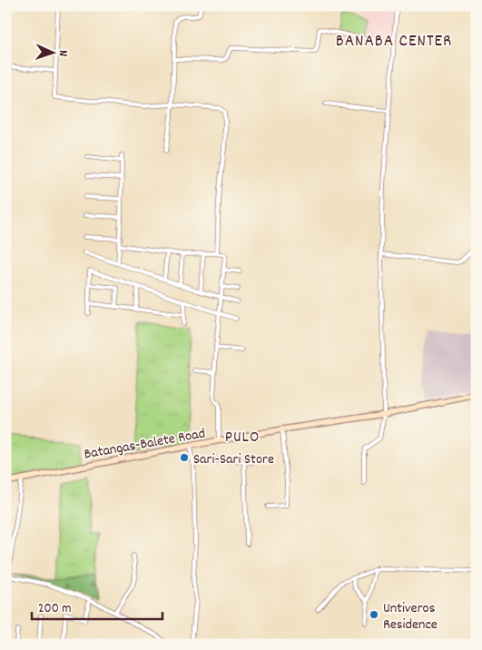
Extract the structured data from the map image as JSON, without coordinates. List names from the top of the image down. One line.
{"streets":{"main road":["Batangas-Balete Road"]},"districts":["BANABA CENTER","PULO"],"places":["Sari-Sari Store","Untiveros Residence"],"scale_bar":"200 m","north":"right"}
